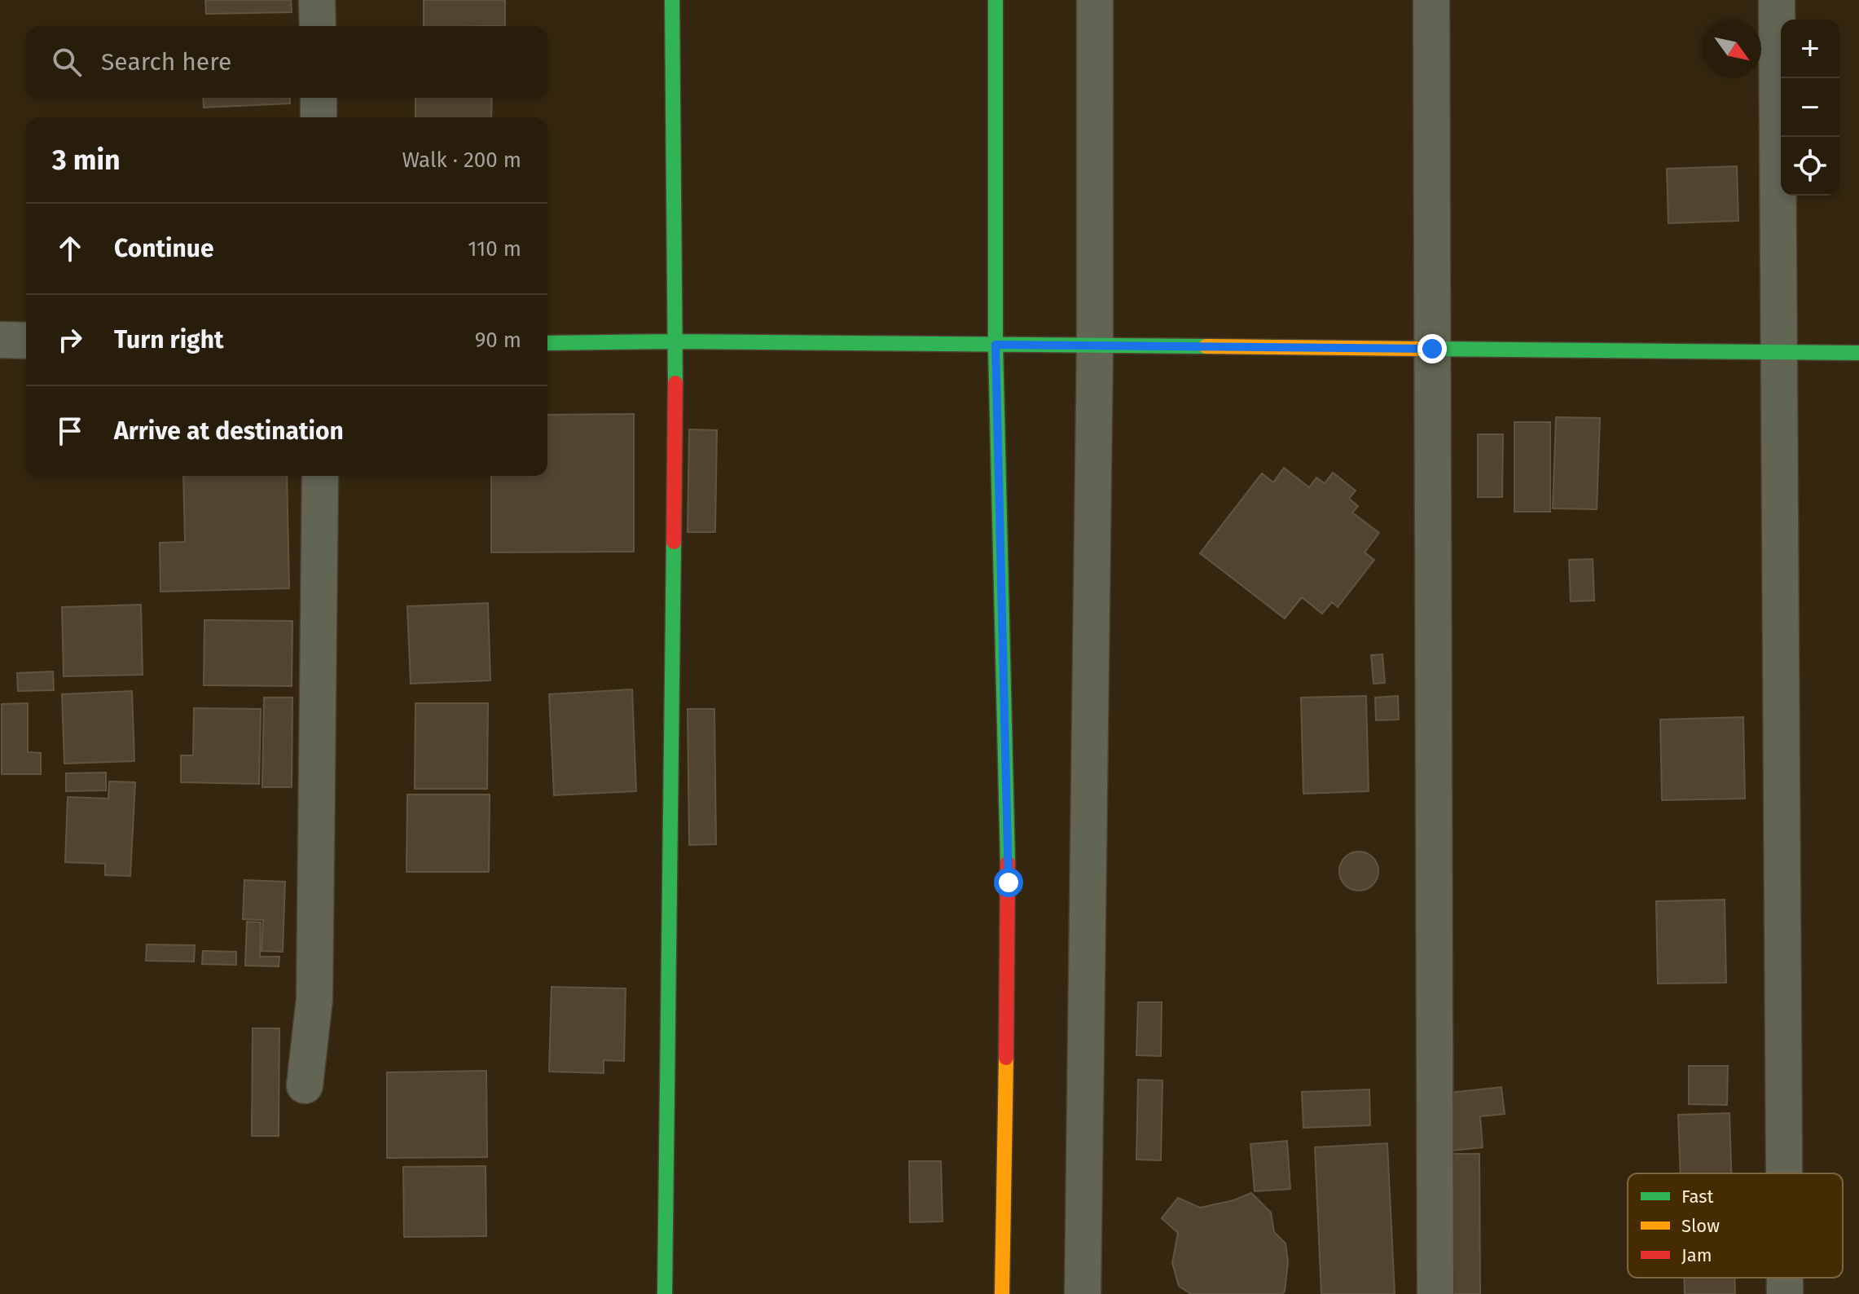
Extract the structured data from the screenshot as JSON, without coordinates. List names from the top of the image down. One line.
{"legend":["Fast","Slow","Jam"],"north":"bottom right","page":{"map_buttons":["+","−"],"search":"Search here","heading":["3 min","Walk · 200 m"],"list":[["Continue","110 m"],["Turn right","90 m"],"Arrive at destination"]}}
